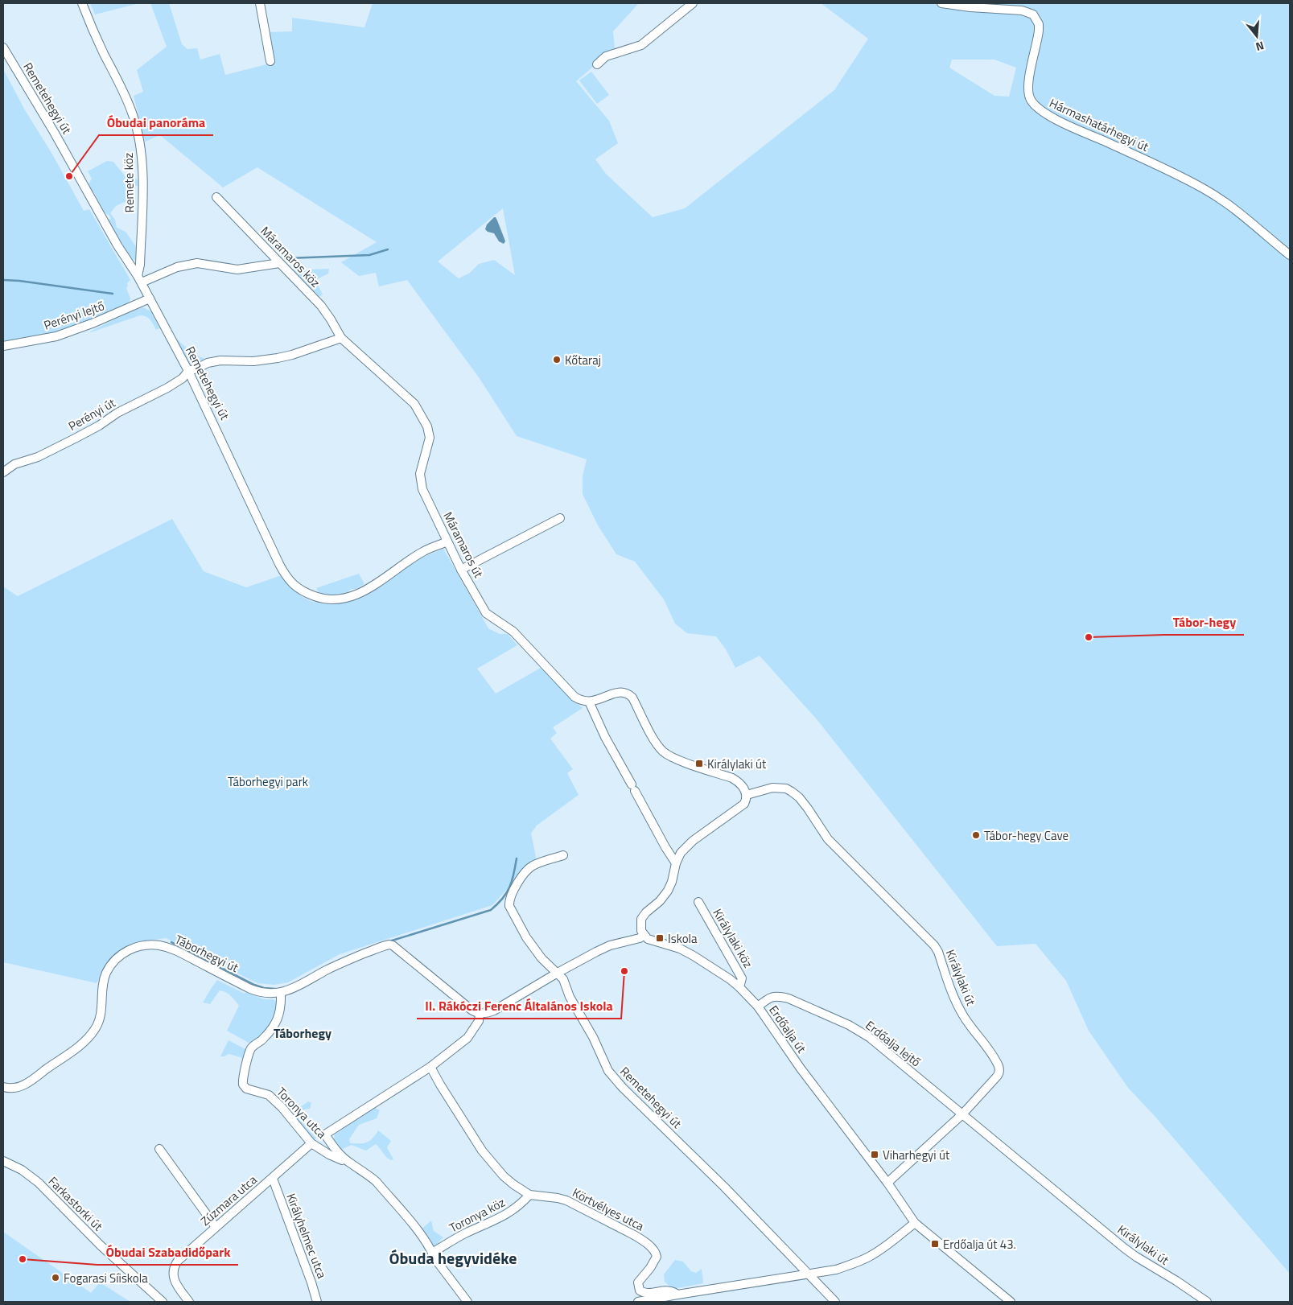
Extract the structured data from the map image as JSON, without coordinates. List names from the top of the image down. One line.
{"streets":{"street":["Remetehegyi út","Hármashatárhegyi út","Remete köz","Máramaros köz","Perényi lejtő","Perényi út","Máramaros út","Királylaki köz","Táborhegyi út","Királylaki út","Erdőalja út","Erdőalja lejtő","Toronya utca","Zúzmara utca","Farkastorki út","Körtvélyes utca","Toronya köz","Királyhelmec utca"]},"crossings":[["Remetehegyi út","Remete köz"],["Remetehegyi út","Perényi lejtő"],["Remetehegyi út","Perényi út"],["Remetehegyi út","Máramaros út"],["Máramaros köz","Máramaros út"],["Királylaki köz","Erdőalja út"],["Táborhegyi út","Toronya utca"],["Királylaki út","Erdőalja lejtő"],["Erdőalja út","Erdőalja lejtő"],["Toronya utca","Zúzmara utca"],["Toronya utca","Körtvélyes utca"],["Toronya utca","Toronya köz"],["Zúzmara utca","Királyhelmec utca"],["Körtvélyes utca","Toronya köz"]],"districts":["Táborhegy","Óbuda hegyvidéke"],"parks":["Táborhegyi park"],"places":{"other":["Óbudai panoráma","Kőtaraj","Tábor-hegy","Tábor-hegy Cave","II. Rákóczi Ferenc Általános Iskola","Óbudai Szabadidőpark","Fogarasi Síiskola"],"transit":["Királylaki út","Iskola","Viharhegyi út","Erdőalja út 43."]},"north":"bottom"}
